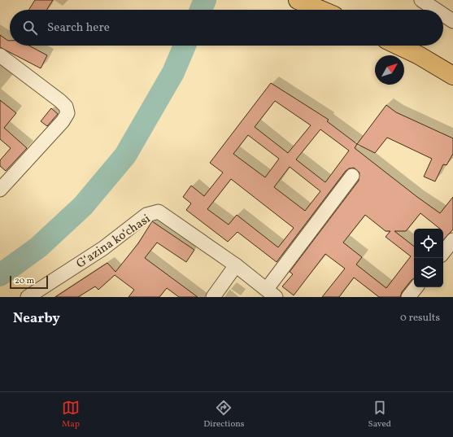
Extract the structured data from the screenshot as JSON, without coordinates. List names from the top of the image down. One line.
{"streets":{"street":["Gʻazina koʻchasi"]},"scale_bar":"20 m","north":"top right","page":{"search":"Search here","scale":"20 m","heading":["Nearby","0 results"],"nav":["Map","Directions","Saved"]}}
